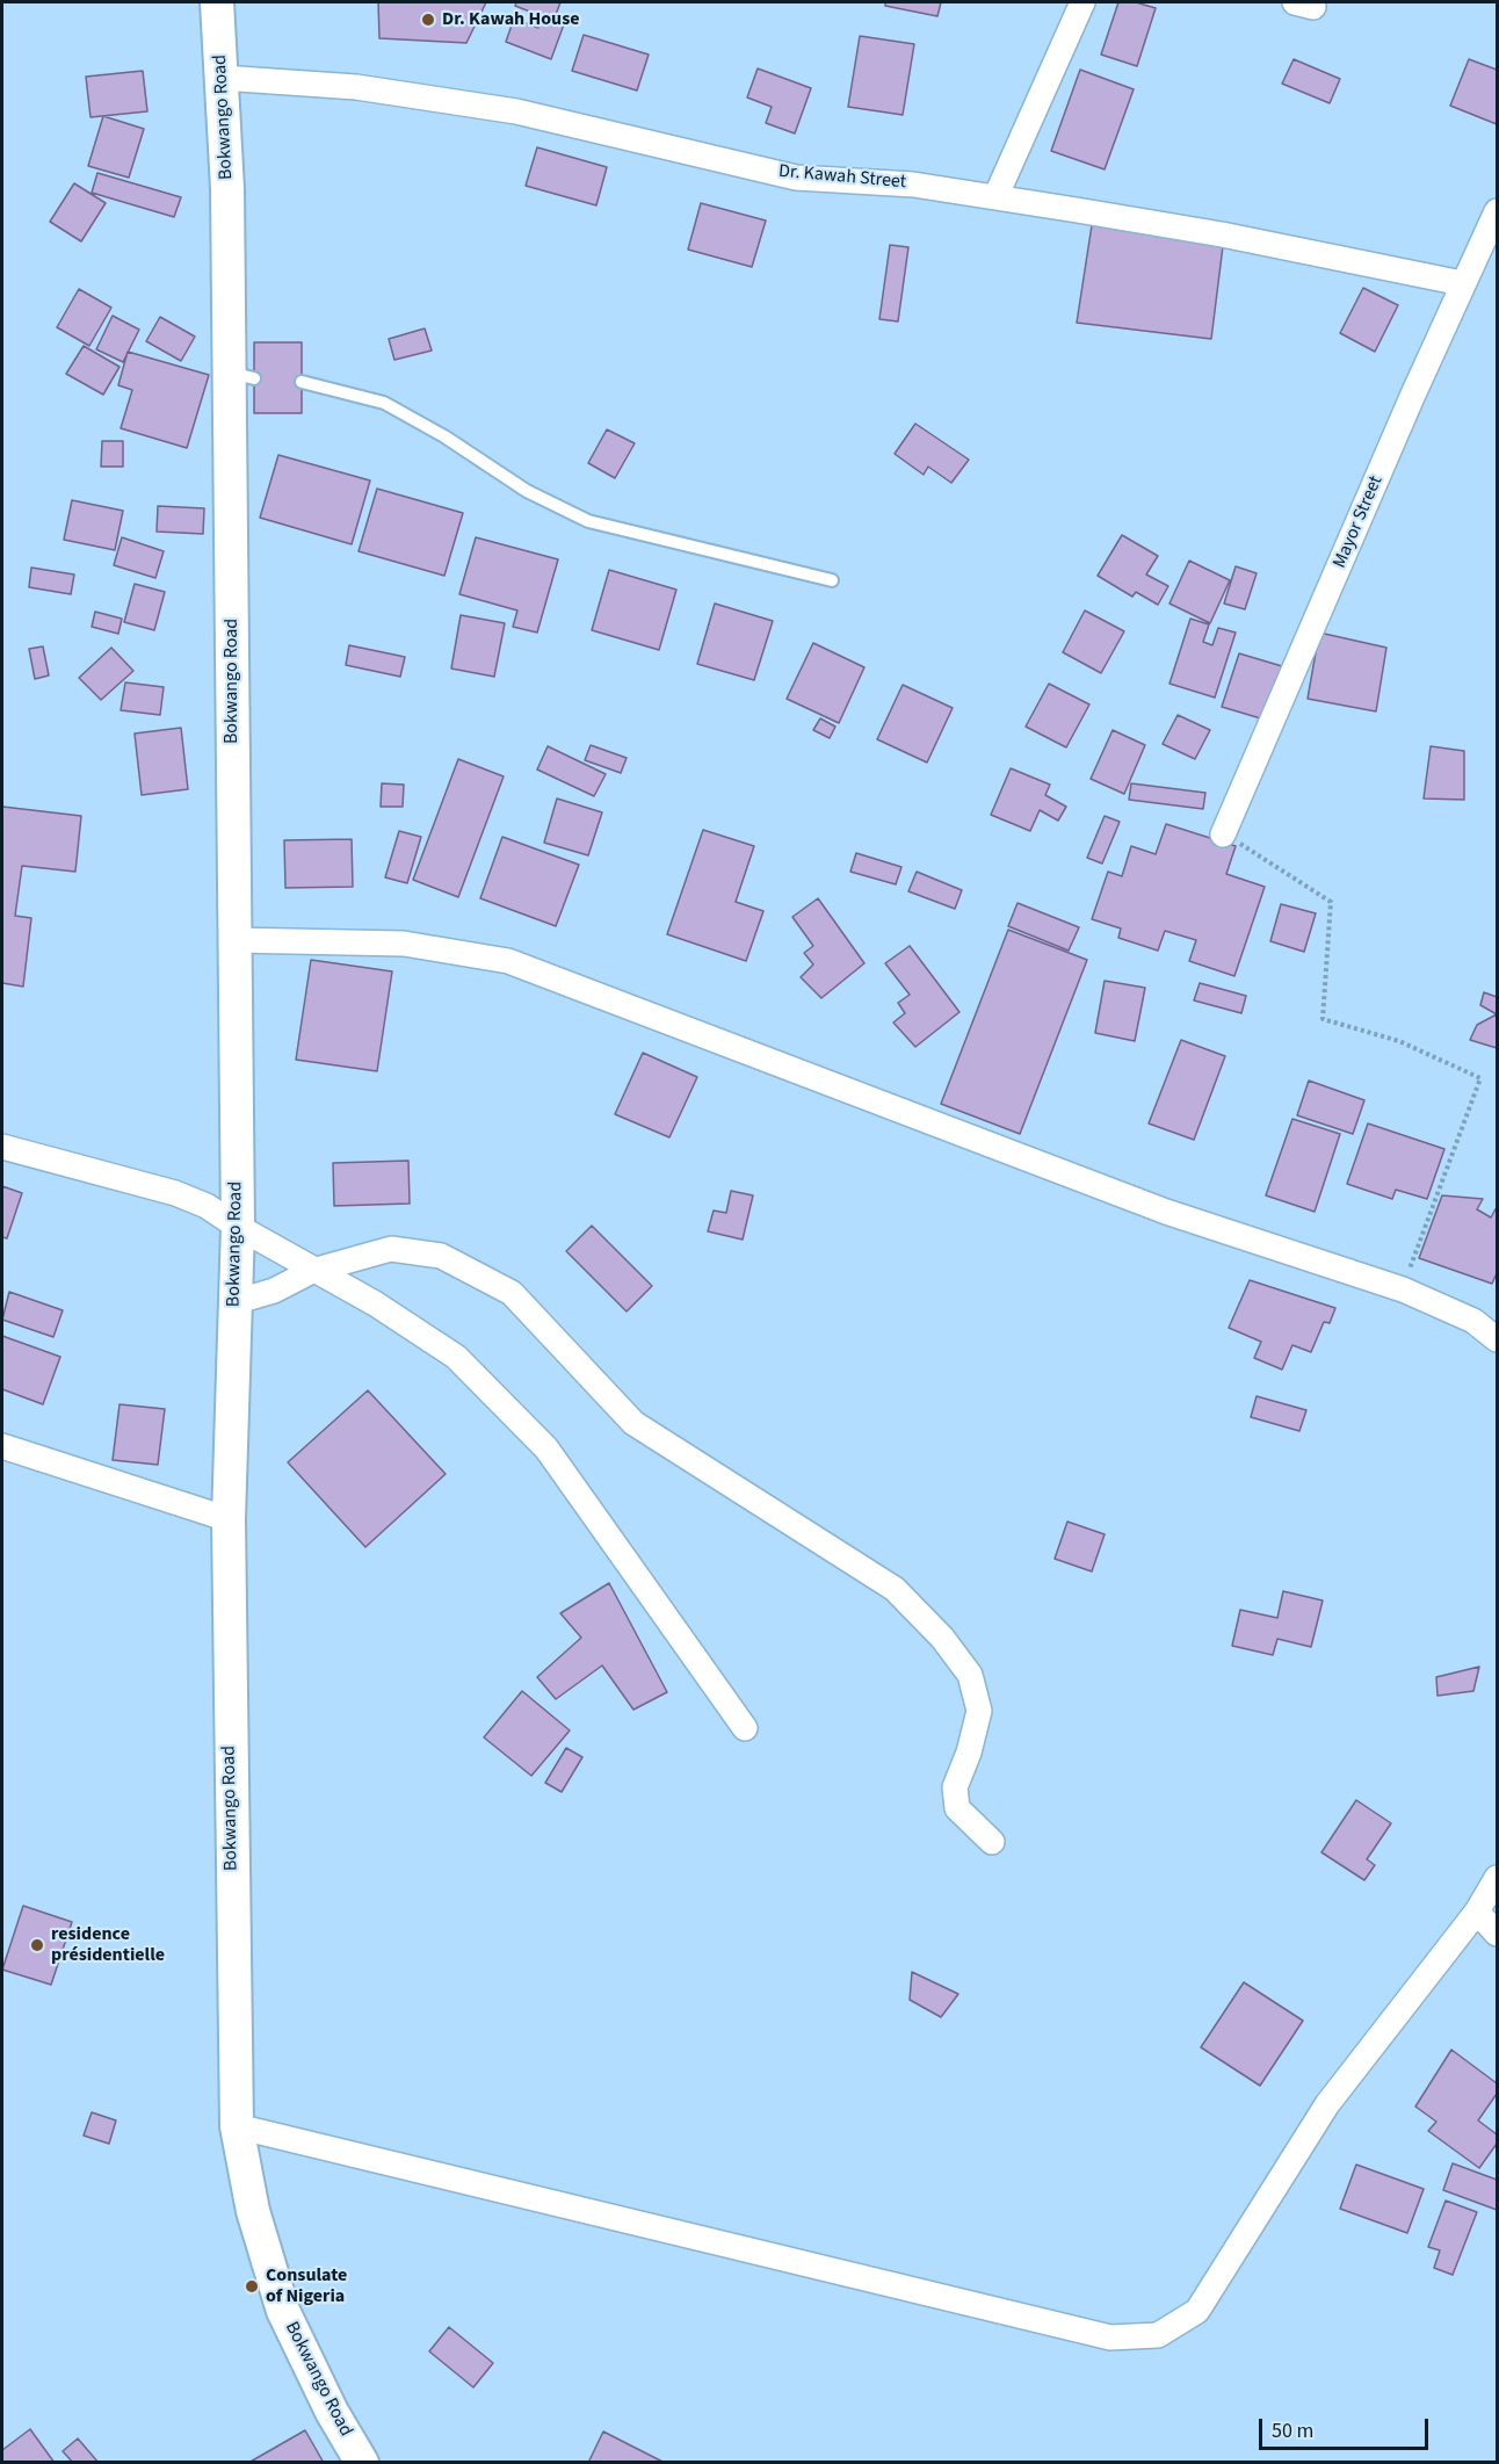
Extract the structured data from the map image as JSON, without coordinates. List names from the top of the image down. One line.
{"streets":{"street":["Bokwango Road","Dr. Kawah Street","Mayor Street"]},"crossings":[["Bokwango Road","Dr. Kawah Street"],["Dr. Kawah Street","Mayor Street"]],"places":["Dr. Kawah House","residence présidentielle","Consulate of Nigeria"],"scale_bar":"50 m"}
